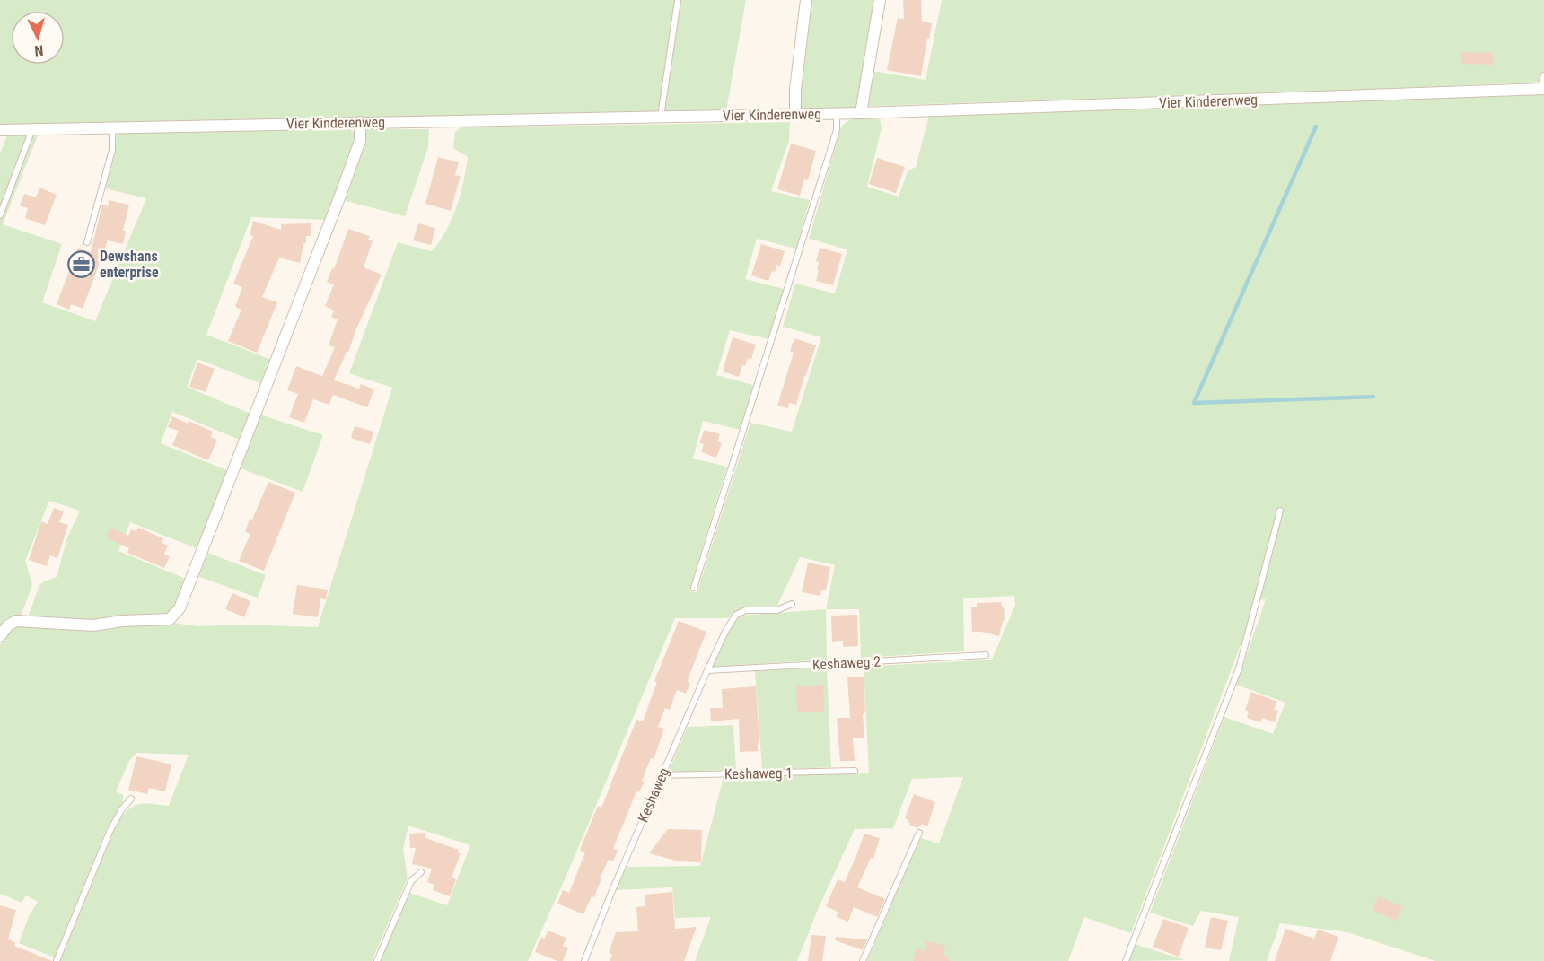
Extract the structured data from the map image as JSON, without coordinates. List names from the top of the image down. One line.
{"streets":{"street":["Vier Kinderenweg"],"lane":["Keshaweg 2","Keshaweg 1","Keshaweg"]},"crossings":[["Keshaweg 2","Keshaweg"],["Keshaweg 1","Keshaweg"]],"places":{"office":["Dewshans enterprise"]},"north":"bottom"}
